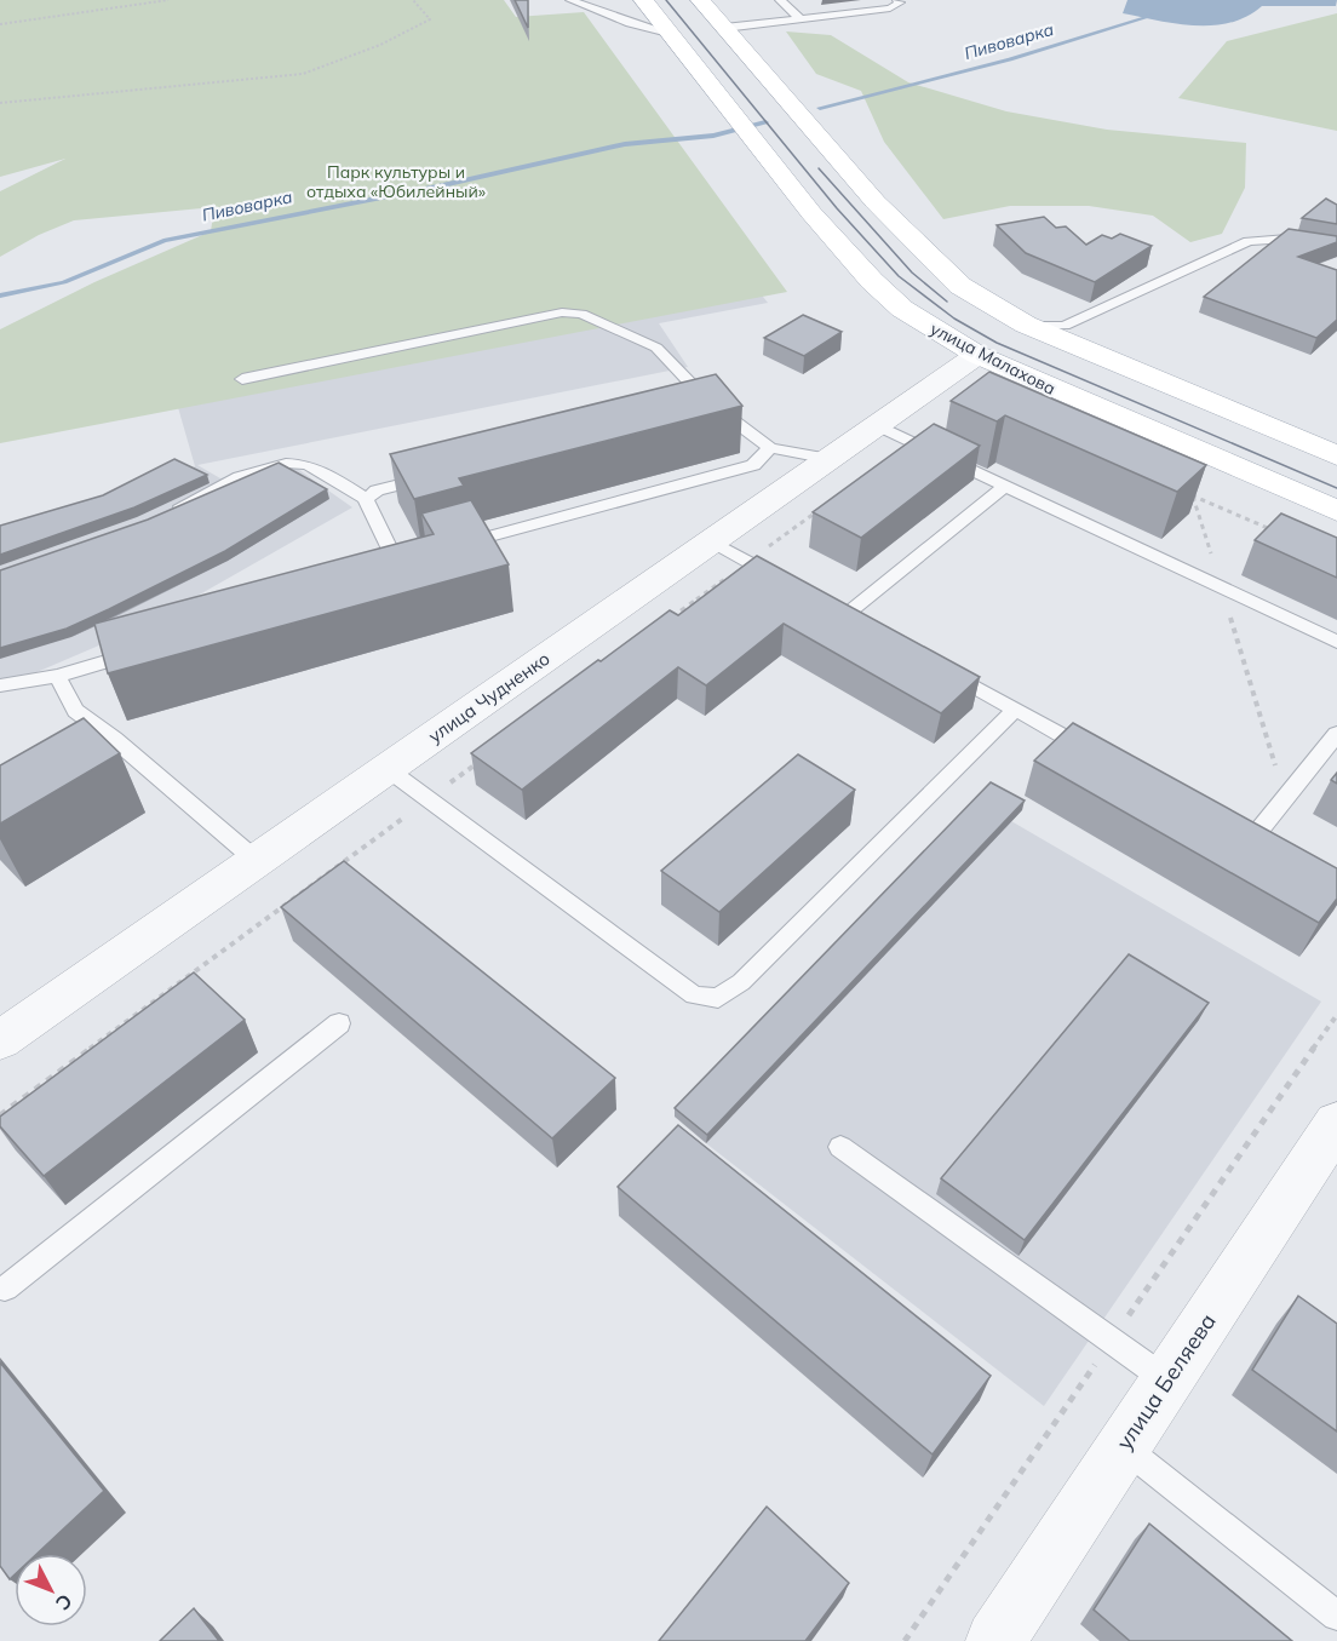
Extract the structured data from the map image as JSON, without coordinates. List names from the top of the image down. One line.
{"streets":{"main road":["улица Малахова"],"street":["улица Чудненко","улица Беляева"]},"crossings":[["улица Малахова","улица Чудненко"]],"water":["Пивоварка"],"parks":["Парк культуры и отдыха «Юбилейный»"],"north":"bottom right"}
